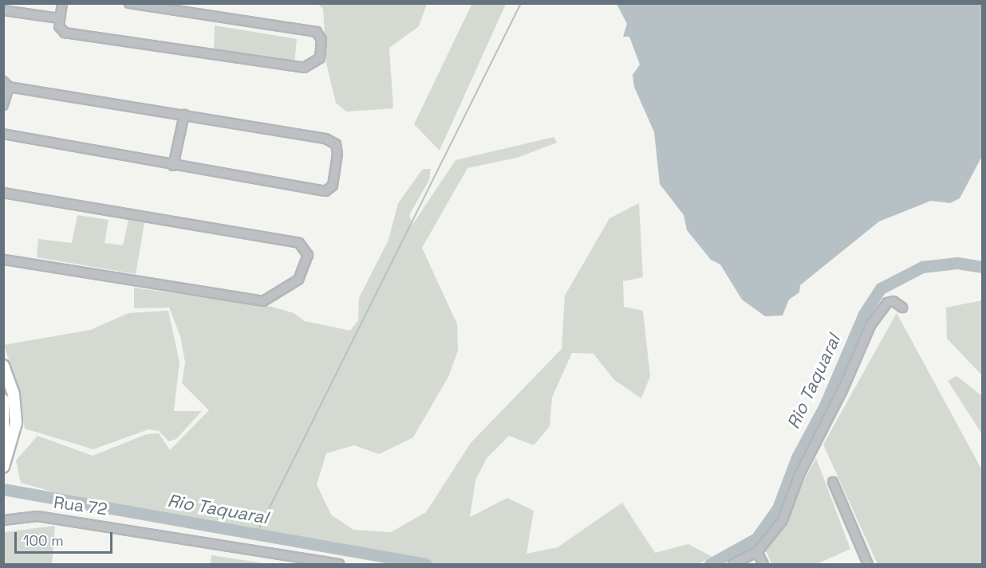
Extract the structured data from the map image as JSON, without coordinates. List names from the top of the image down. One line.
{"streets":{"street":["Rua 72"]},"water":["Rio Taquaral"],"scale_bar":"100 m"}
